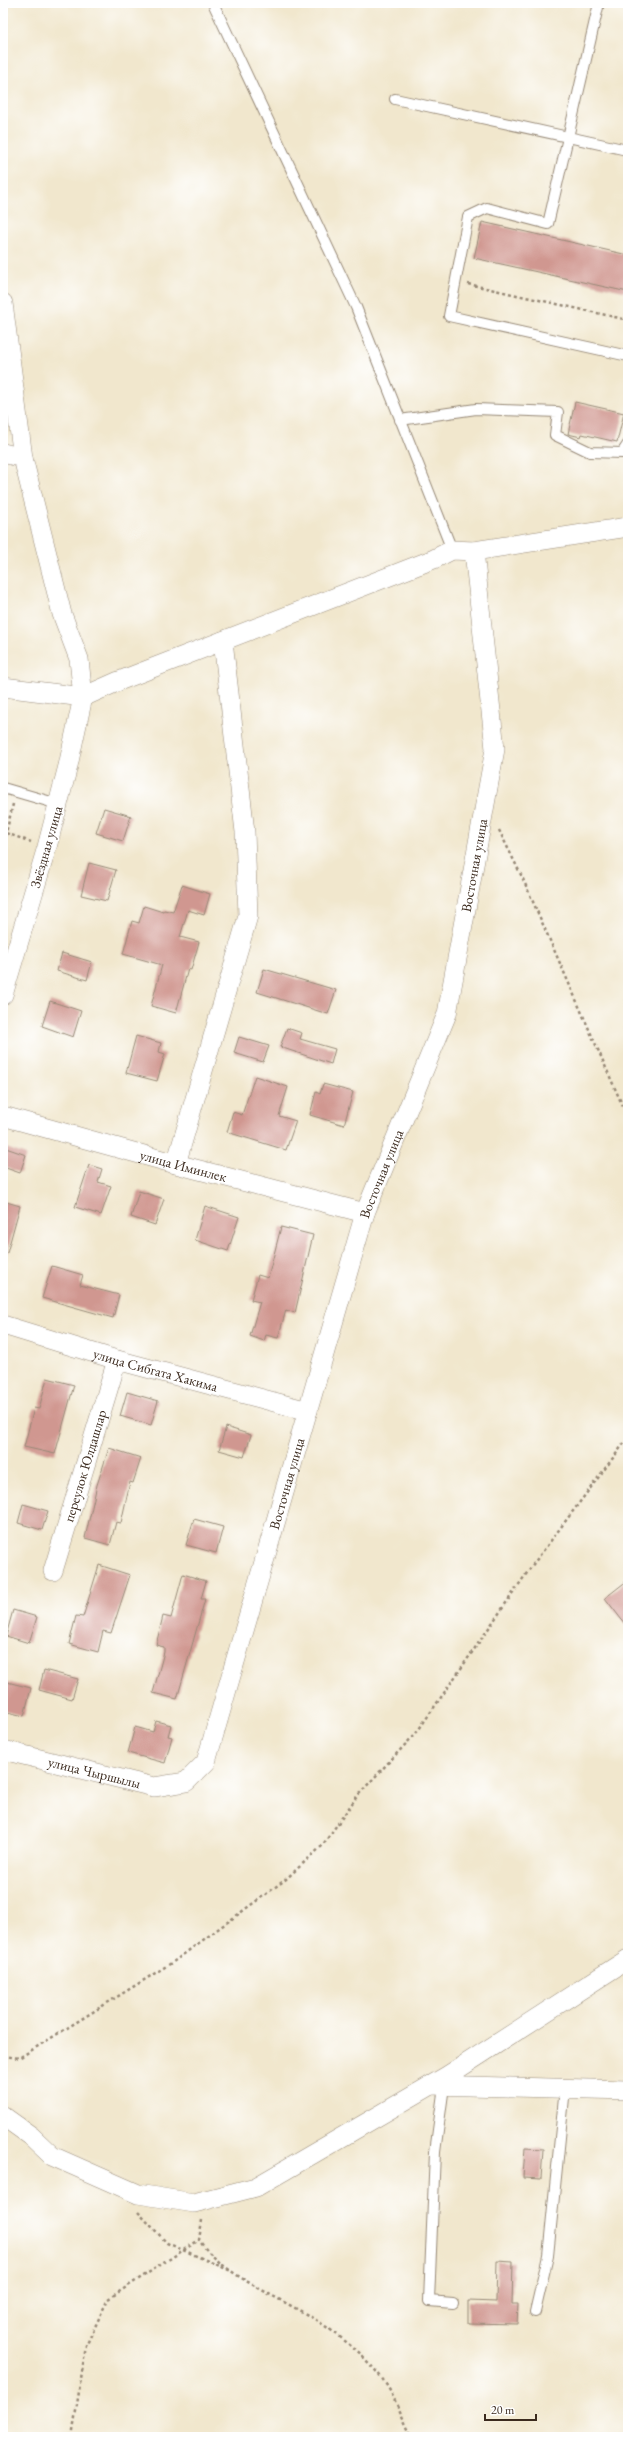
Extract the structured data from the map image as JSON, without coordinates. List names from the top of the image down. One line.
{"streets":{"street":["Звёздная улица","Восточная улица","улица Иминлек","улица Сибгата Хакима","переулок Юлдашлар","улица Чыршылы"]},"crossings":[["Восточная улица","улица Иминлек"],["Восточная улица","улица Сибгата Хакима"],["Восточная улица","улица Чыршылы"],["улица Сибгата Хакима","переулок Юлдашлар"]],"scale_bar":"20 m"}
